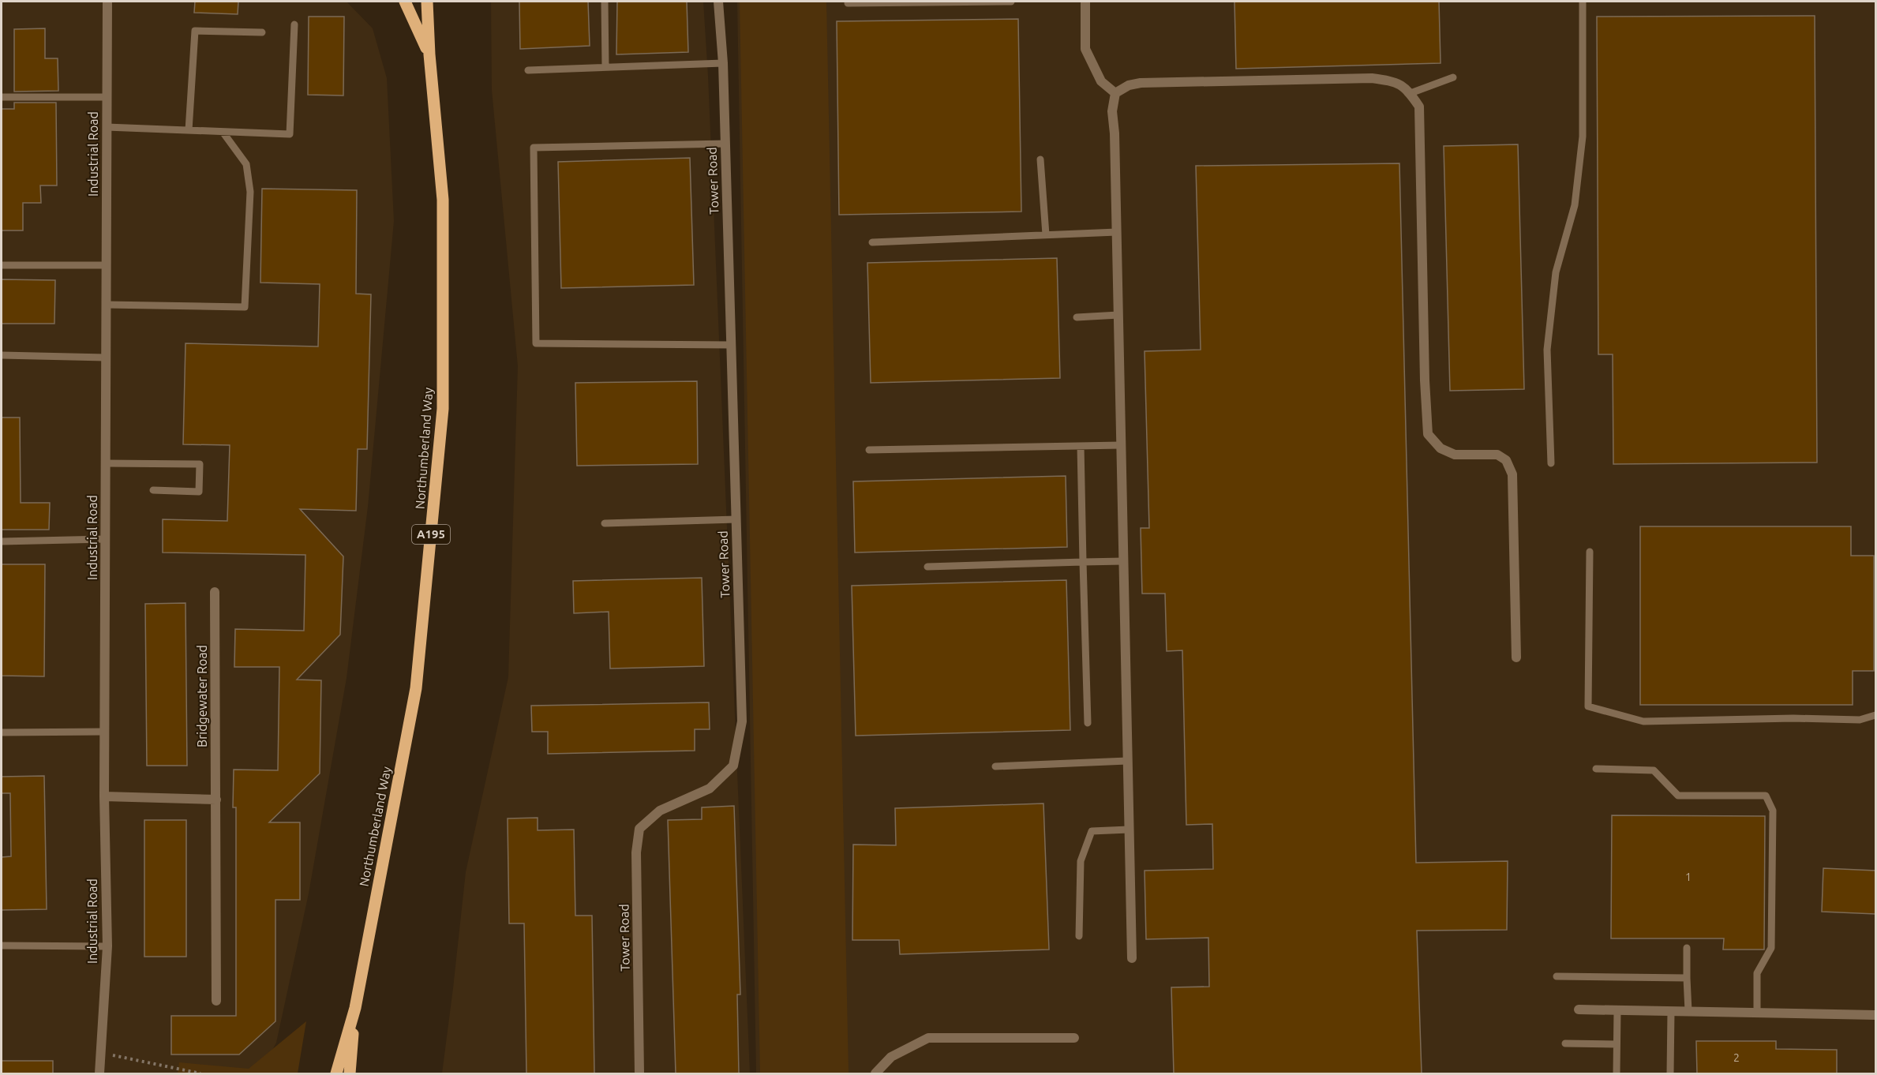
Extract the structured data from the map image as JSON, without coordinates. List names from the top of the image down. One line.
{"streets":{"main road":["Northumberland Way","A195"],"street":["Industrial Road","Tower Road","Bridgewater Road"]},"house_numbers":["1","2"]}
